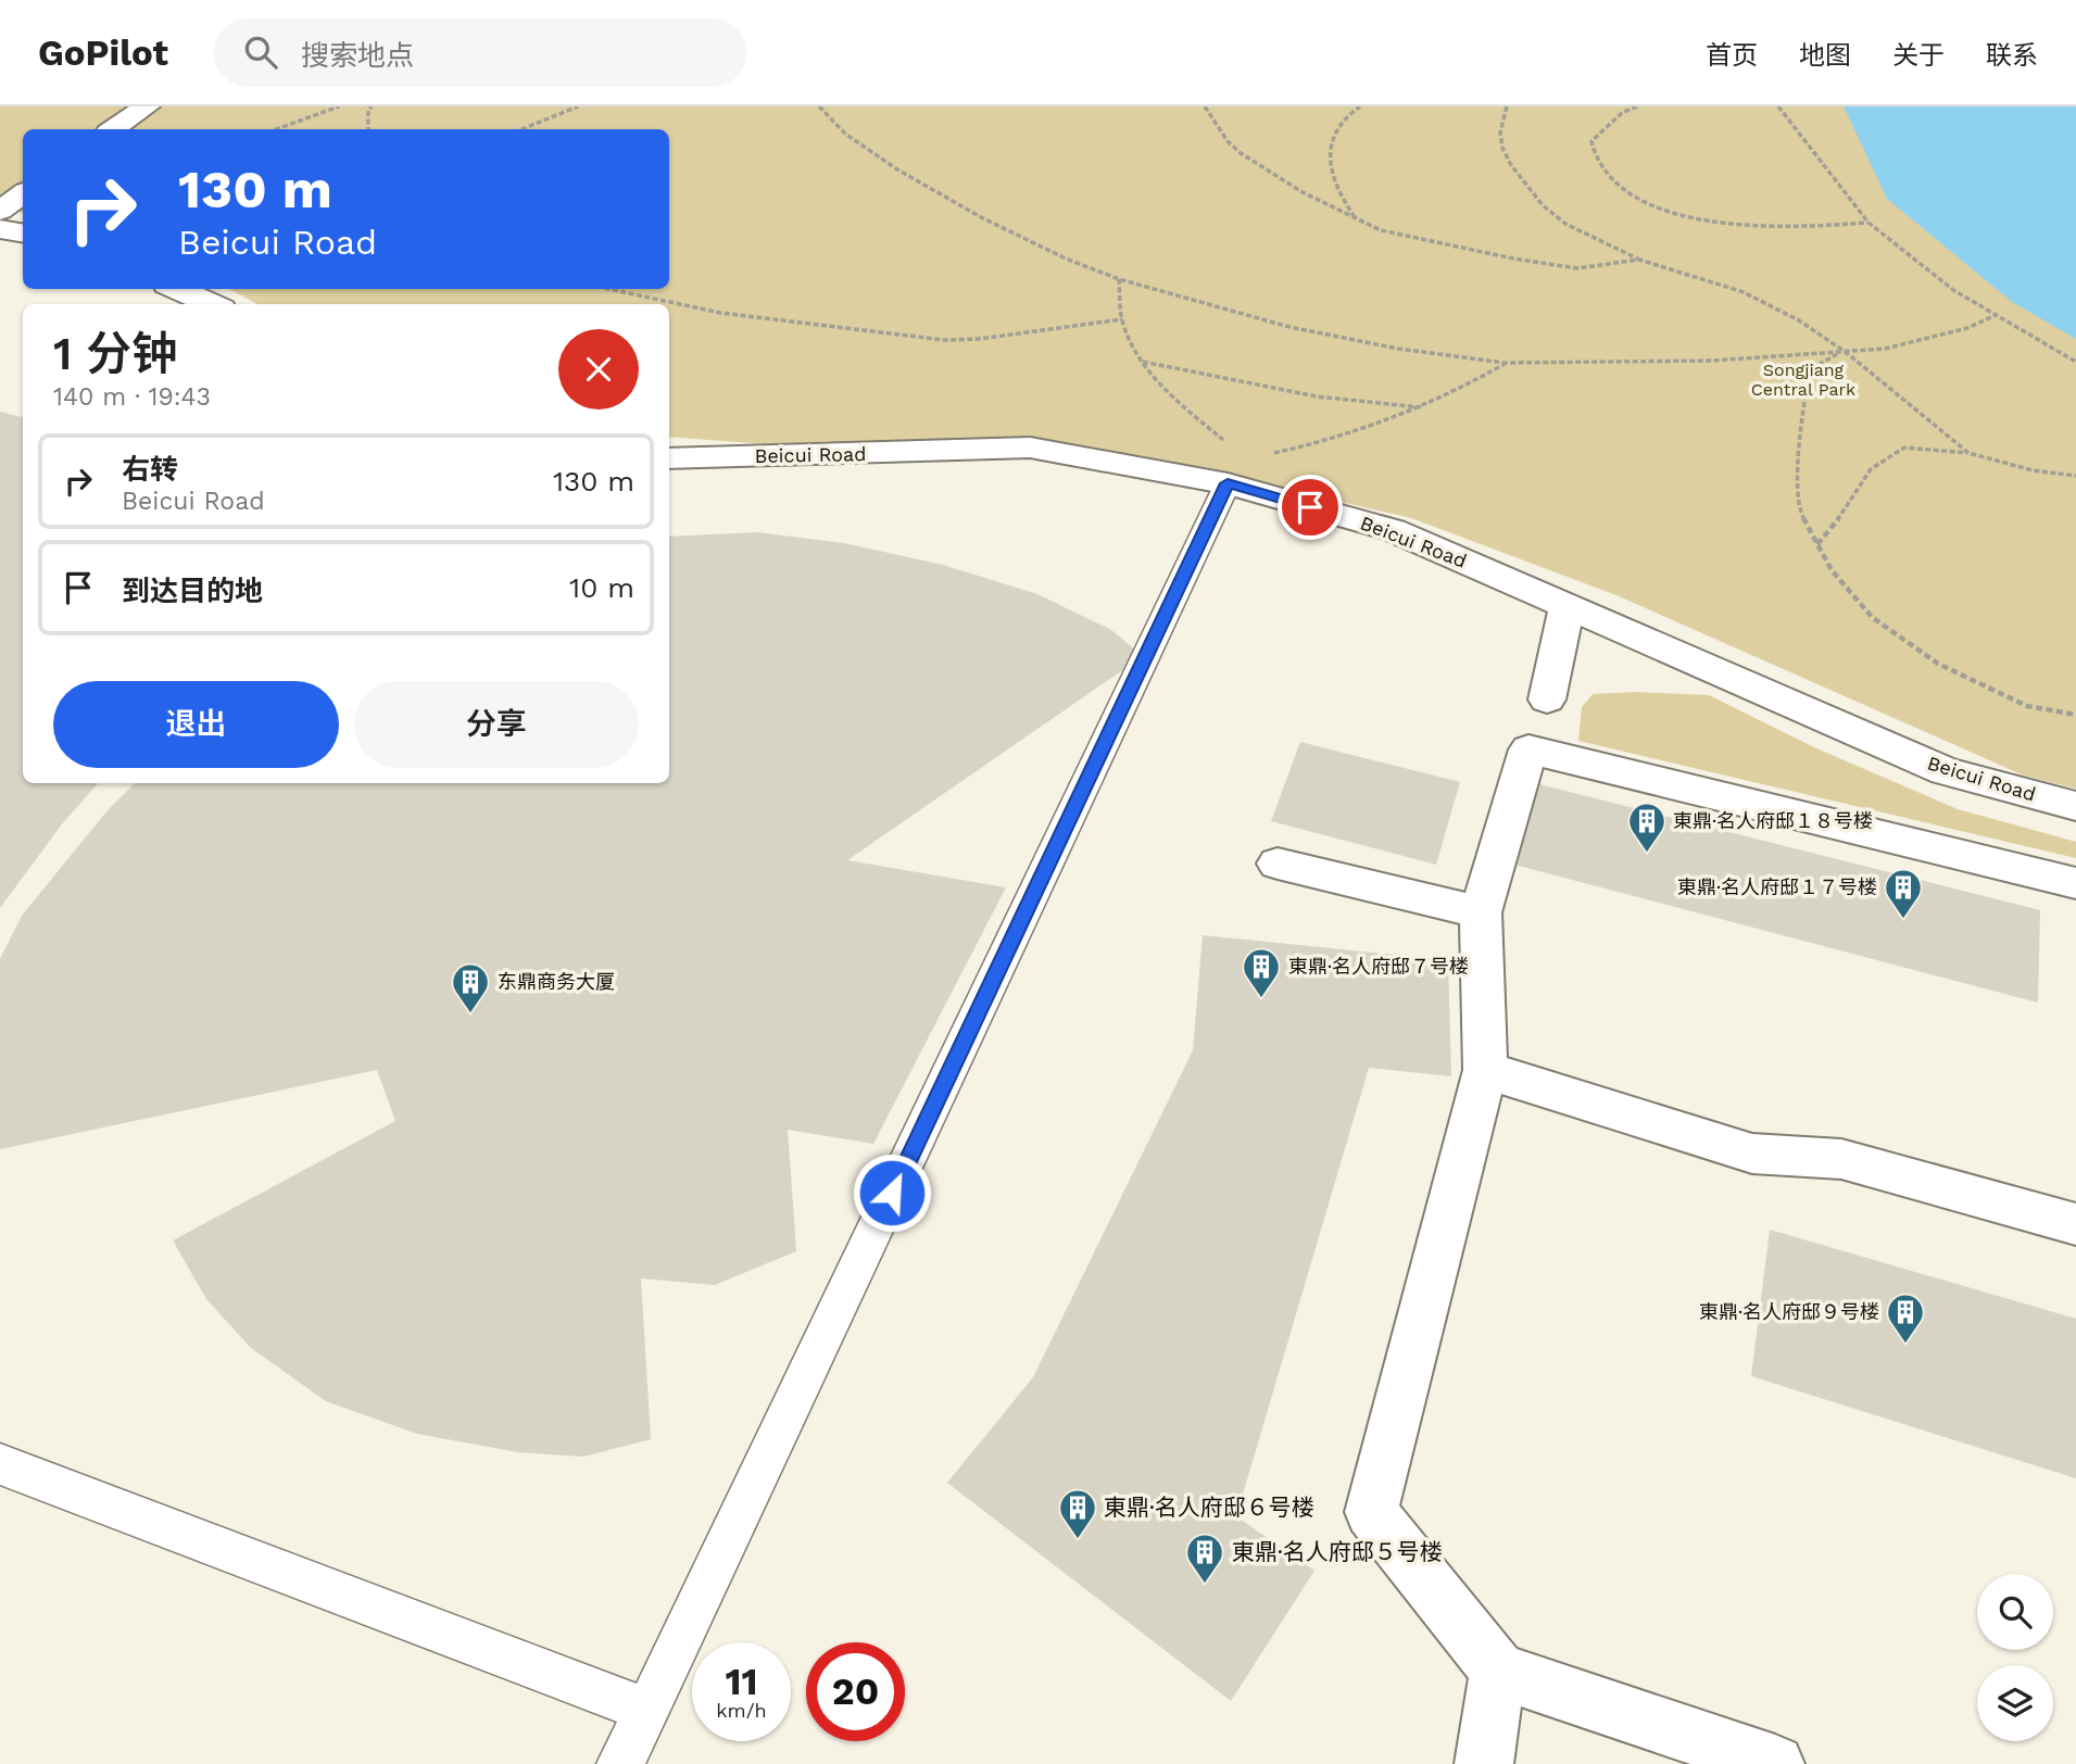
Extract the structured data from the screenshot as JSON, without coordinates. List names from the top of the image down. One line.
{"streets":{"street":["Beicui Road"]},"parks":["Songjiang Central Park"],"places":{"building":["東鼎·名人府邸１８号楼","東鼎·名人府邸１７号楼","東鼎·名人府邸７号楼","东鼎商务大厦","東鼎·名人府邸９号楼","東鼎·名人府邸６号楼","東鼎·名人府邸５号楼"]},"page":{"header":"GoPilot","search":"搜索地点","nav":["首页","地图","关于","联系"],"turn":["130 m","Beicui Road"],"heading":["1 分钟","140 m · 19:43"],"list":[{"name":"右转","note":"Beicui Road","value":"130 m"},{"name":"到达目的地","value":"10 m"}],"buttons":["退出","分享"],"speed":"11 km/h","limit":"20"}}
